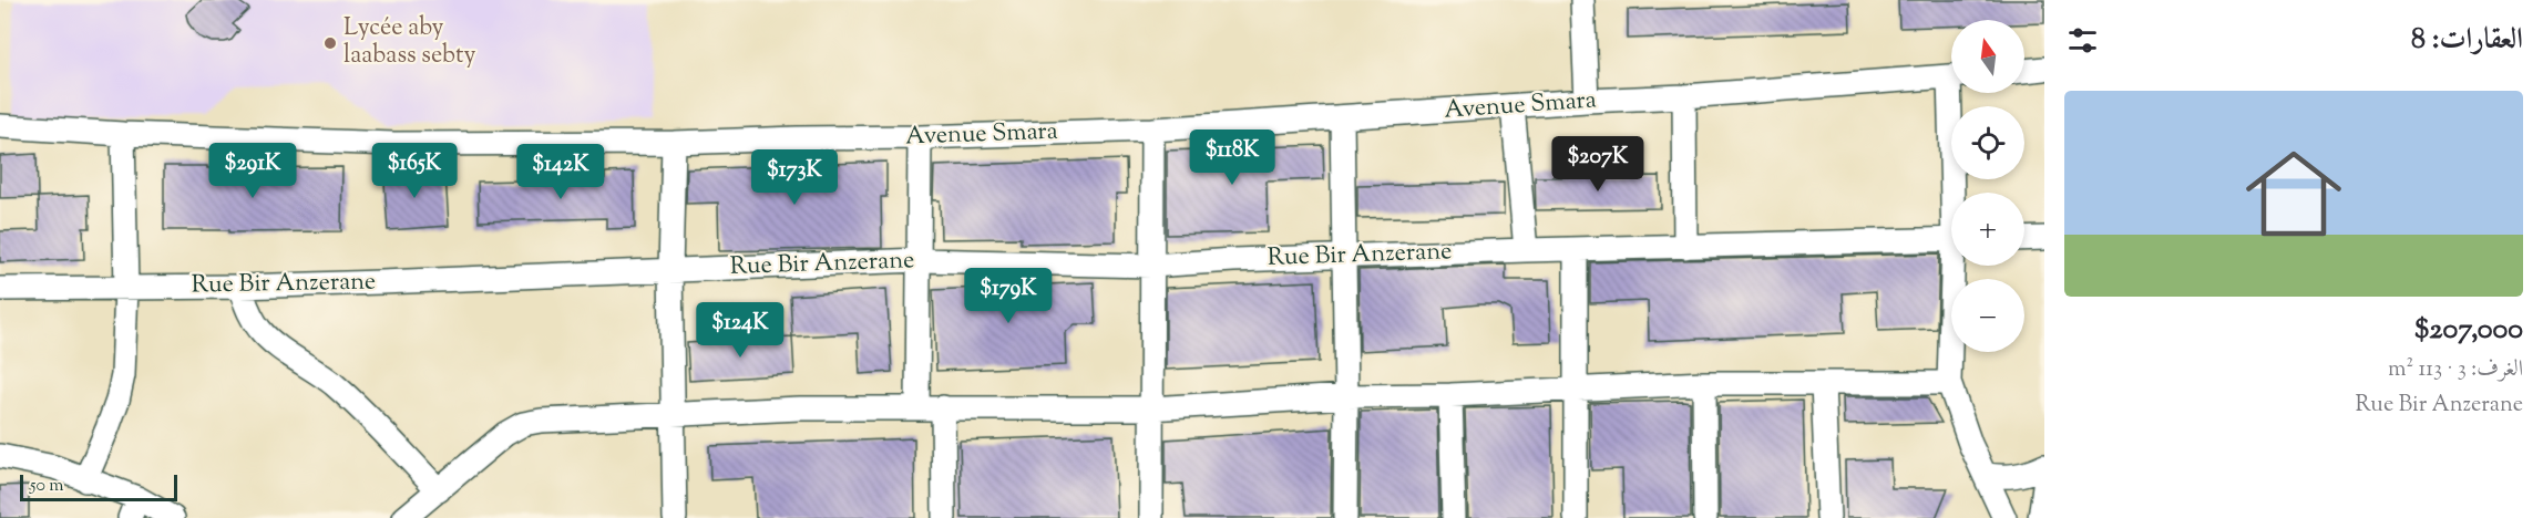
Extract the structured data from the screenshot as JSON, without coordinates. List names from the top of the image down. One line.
{"streets":{"street":["Avenue Smara","Rue Bir Anzerane"]},"places":["Lycée aby laabass sebty"],"scale_bar":"50 m","north":"top","page":{"heading":"العقارات: 8","map_buttons":["+","−"],"list":[{"name":"$207,000","note":"الغرف: 3 · 113 m² · Rue Bir Anzerane"}],"price":["$118K","$207K","$291K","$165K","$142K","$173K","$179K","$124K"],"scale":"50 m"}}
